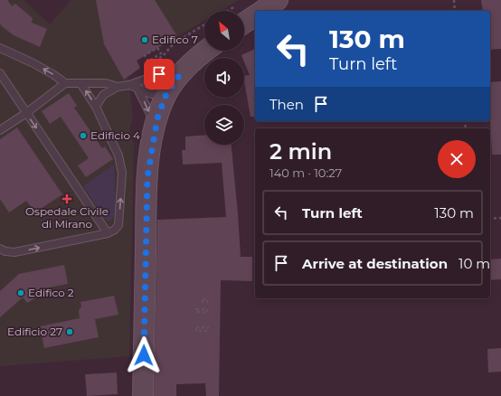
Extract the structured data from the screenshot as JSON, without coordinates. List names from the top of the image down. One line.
{"places":{"other":["Edifico 7","Edificio 4","Edifico 2","Edificio 27"],"health":["Ospedale Civile di Mirano"]},"north":"top left","page":{"turn":["130 m","Turn left"],"then":"Then","heading":["2 min","140 m · 10:27"],"list":[{"name":"Turn left","value":"130 m"},{"name":"Arrive at destination","value":"10 m"}]}}
